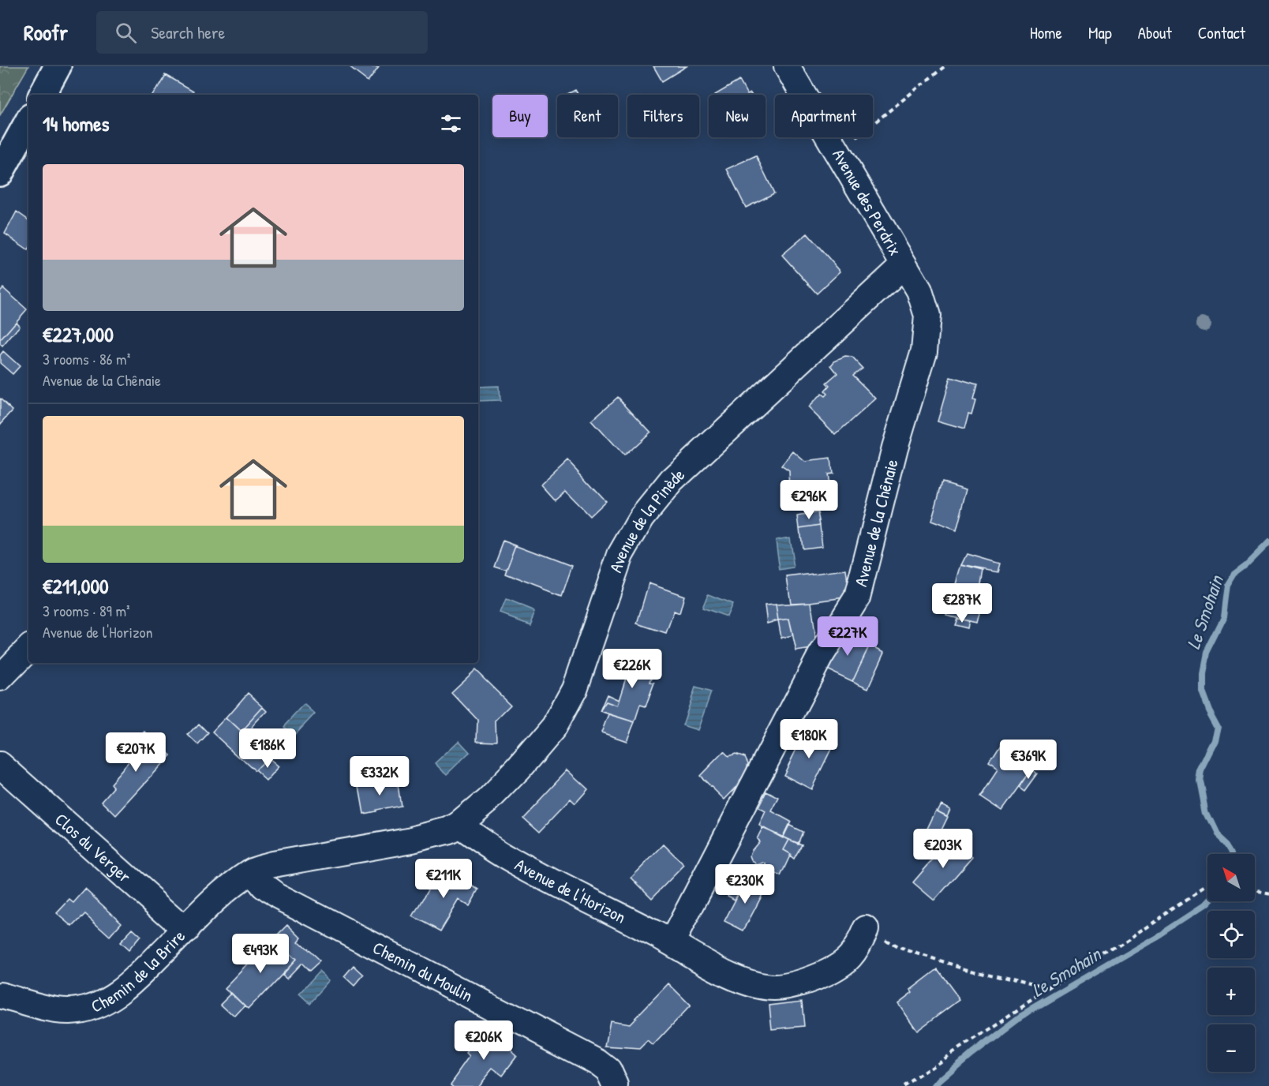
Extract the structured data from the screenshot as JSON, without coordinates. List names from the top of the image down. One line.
{"streets":{"street":["Avenue des Perdrix","Avenue de la Chênaie","Avenue de la Pinède","Clos du Verger","Avenue de l'Horizon","Chemin de la Brire","Chemin du Moulin"]},"crossings":[["Avenue des Perdrix","Avenue de la Chênaie"],["Avenue des Perdrix","Avenue de la Pinède"],["Avenue de la Chênaie","Avenue de la Pinède"],["Avenue de la Chênaie","Avenue de l'Horizon"],["Avenue de la Pinède","Avenue de l'Horizon"],["Clos du Verger","Chemin de la Brire"],["Chemin de la Brire","Chemin du Moulin"]],"water":["Le Smohain"],"north":"top left","page":{"header":"Roofr","search":"Search here","nav":["Home","Map","About","Contact"],"chip":["Buy","Rent","Filters","New","Apartment"],"heading":"14 homes","list":[{"name":"€227,000","note":"3 rooms · 86 m² · Avenue de la Chênaie"},{"name":"€211,000","note":"3 rooms · 89 m² · Avenue de l'Horizon"}],"price":["€296K","€287K","€227K","€226K","€180K","€186K","€207K","€369K","€332K","€203K","€211K","€230K","€493K","€206K"],"map_buttons":["+","−"]}}
